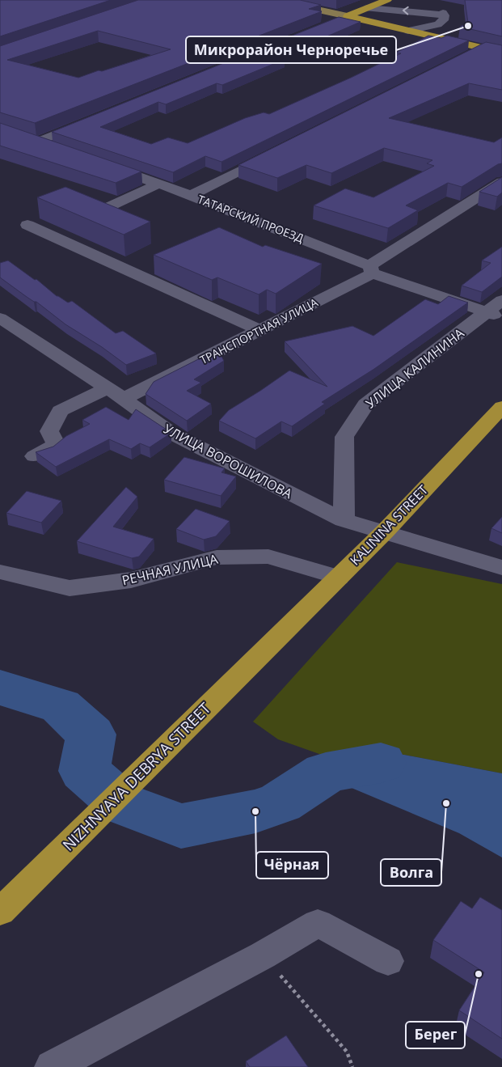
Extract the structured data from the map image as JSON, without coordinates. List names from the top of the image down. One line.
{"streets":{"highway":["KALININA STREET","NIZHNYAYA DEBRYA STREET"],"street":["ТАТАРСКИЙ ПРОЕЗД","ТРАНСПОРТНАЯ УЛИЦА","УЛИЦА КАЛИНИНА","УЛИЦА ВОРОШИЛОВА","РЕЧНАЯ УЛИЦА"]},"crossings":[["ТАТАРСКИЙ ПРОЕЗД","ТРАНСПОРТНАЯ УЛИЦА"],["ТАТАРСКИЙ ПРОЕЗД","УЛИЦА КАЛИНИНА"],["ТРАНСПОРТНАЯ УЛИЦА","УЛИЦА ВОРОШИЛОВА"],["УЛИЦА КАЛИНИНА","УЛИЦА ВОРОШИЛОВА"],["УЛИЦА ВОРОШИЛОВА","KALININA STREET"],["KALININA STREET","РЕЧНАЯ УЛИЦА"],["KALININA STREET","NIZHNYAYA DEBRYA STREET"]],"places":["Микрорайон Черноречье","Волга","Чёрная","Берег"]}
